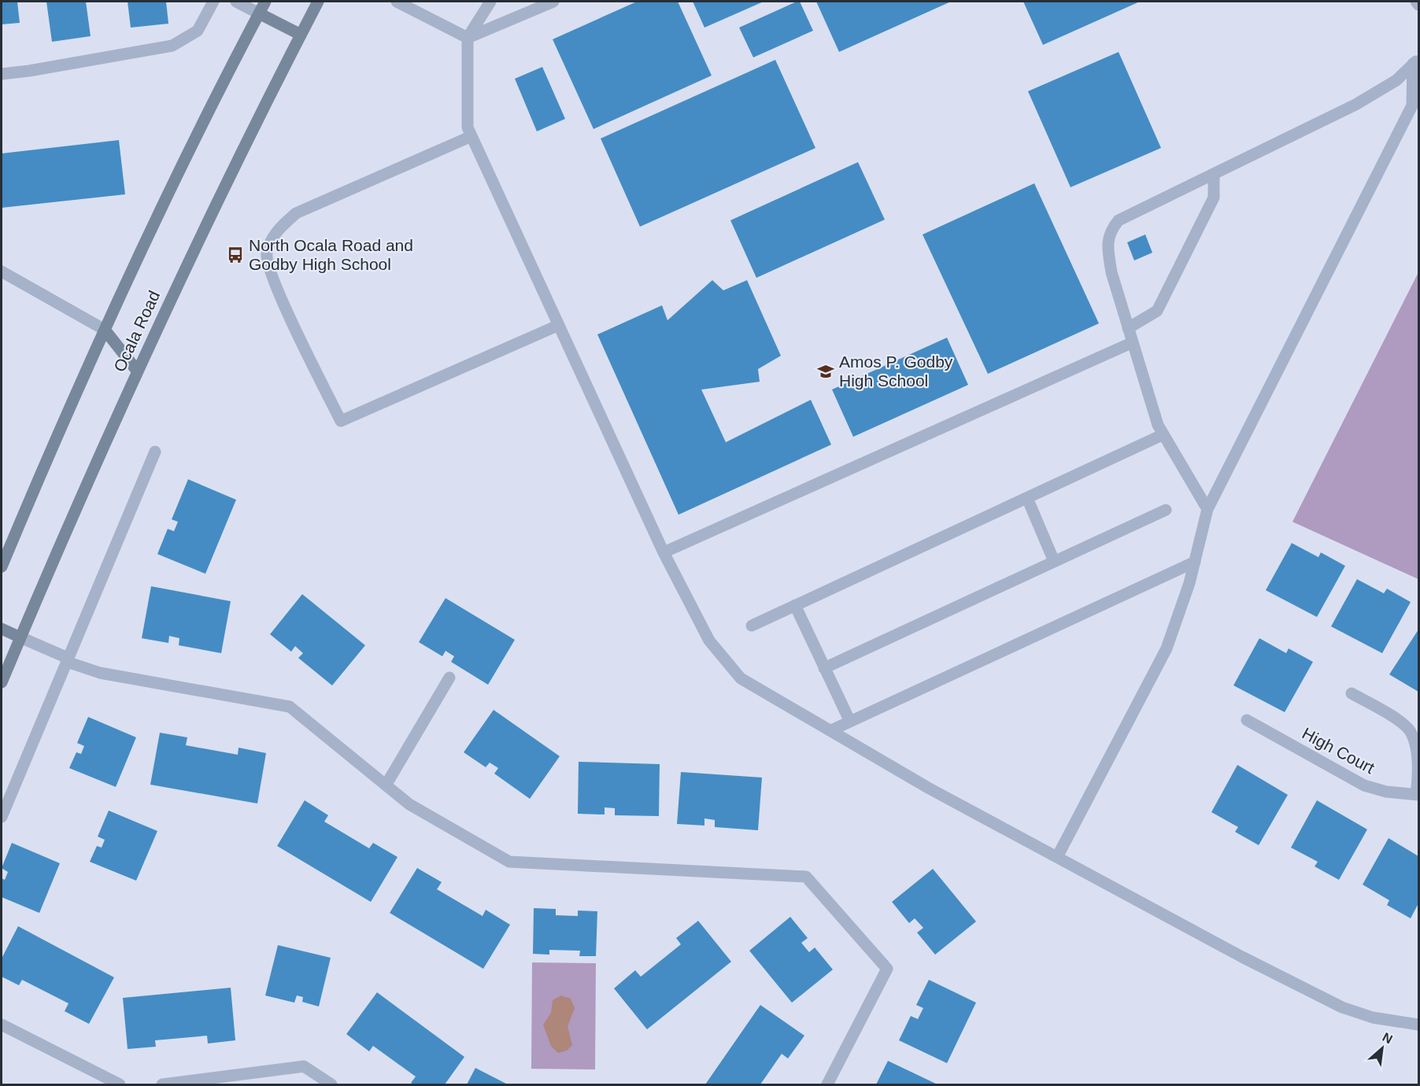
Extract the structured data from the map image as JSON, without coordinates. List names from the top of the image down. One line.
{"streets":{"main road":["Ocala Road"],"street":["High Court"]},"places":{"bus stop":["North Ocala Road and Godby High School"],"school or university":["Amos P. Godby High School"]},"north":"top right"}
